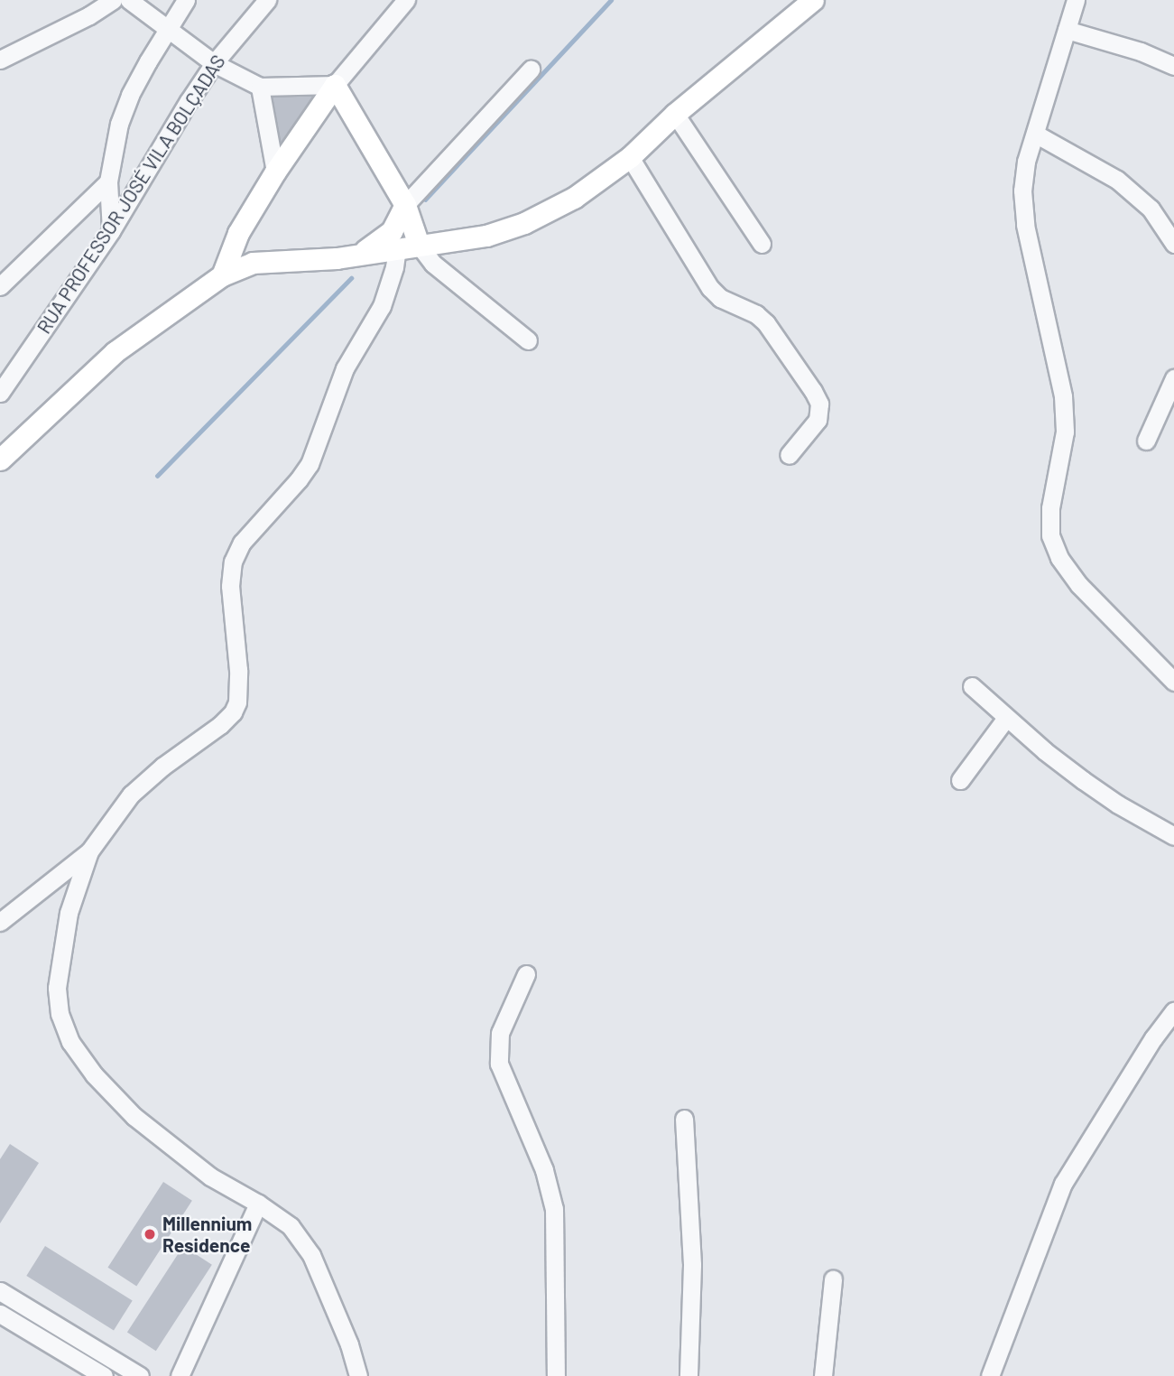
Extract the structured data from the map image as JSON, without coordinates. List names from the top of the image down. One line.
{"streets":{"street":["RUA PROFESSOR JOSÉ VILA BOLÇADAS"]},"places":["Millennium Residence"]}
